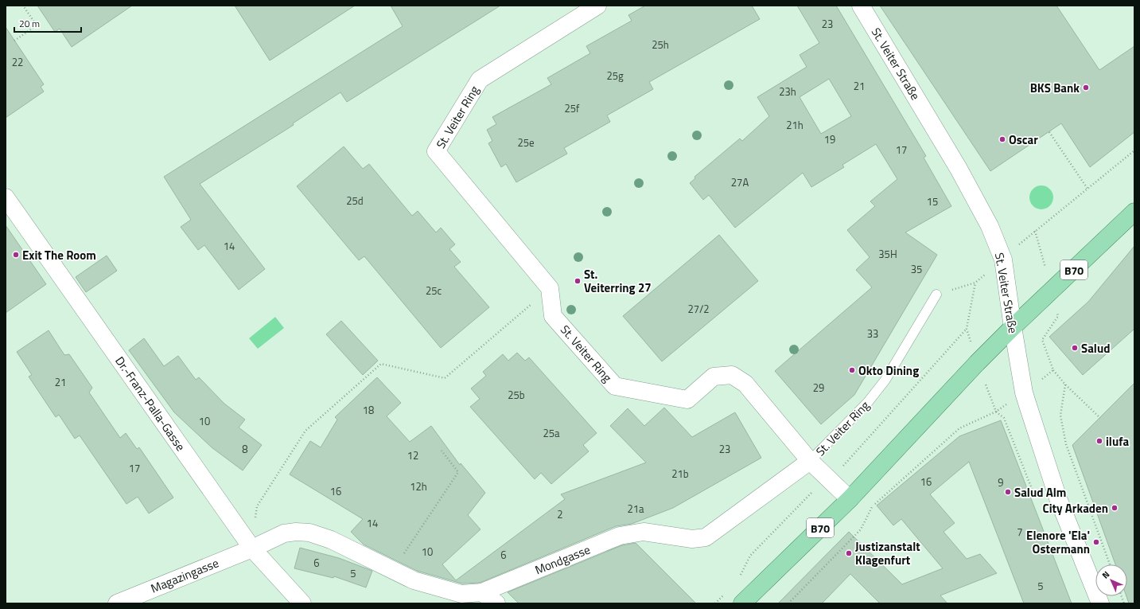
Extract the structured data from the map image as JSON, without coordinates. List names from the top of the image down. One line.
{"streets":{"main road":["B70"],"street":["St. Veiter Straße","St. Veiter Ring","Dr.-Franz-Palla-Gasse","Mondgasse","Magazingasse"]},"crossings":[["St. Veiter Straße","B70"],["St. Veiter Ring","Mondgasse"],["Dr.-Franz-Palla-Gasse","Mondgasse"],["Dr.-Franz-Palla-Gasse","Magazingasse"],["Mondgasse","Magazingasse"]],"places":["BKS Bank","Oscar","Exit The Room","St. Veiterring 27","Salud","Okto Dining","ilufa","Salud Alm","City Arkaden","Elenore 'Ela' Ostermann","Justizanstalt Klagenfurt"],"house_numbers":["23","25h","22","25g","21","23h","25f","21h","19","25e","17","27A","25d","15","14","35H","35","25c","27/2","33","21","29","25b","18","10","25a","8","23","12","17","21b","16","9","12h","16","21a","2","14","7","10","6","6","5","5"],"scale_bar":"20 m","north":"top left"}
